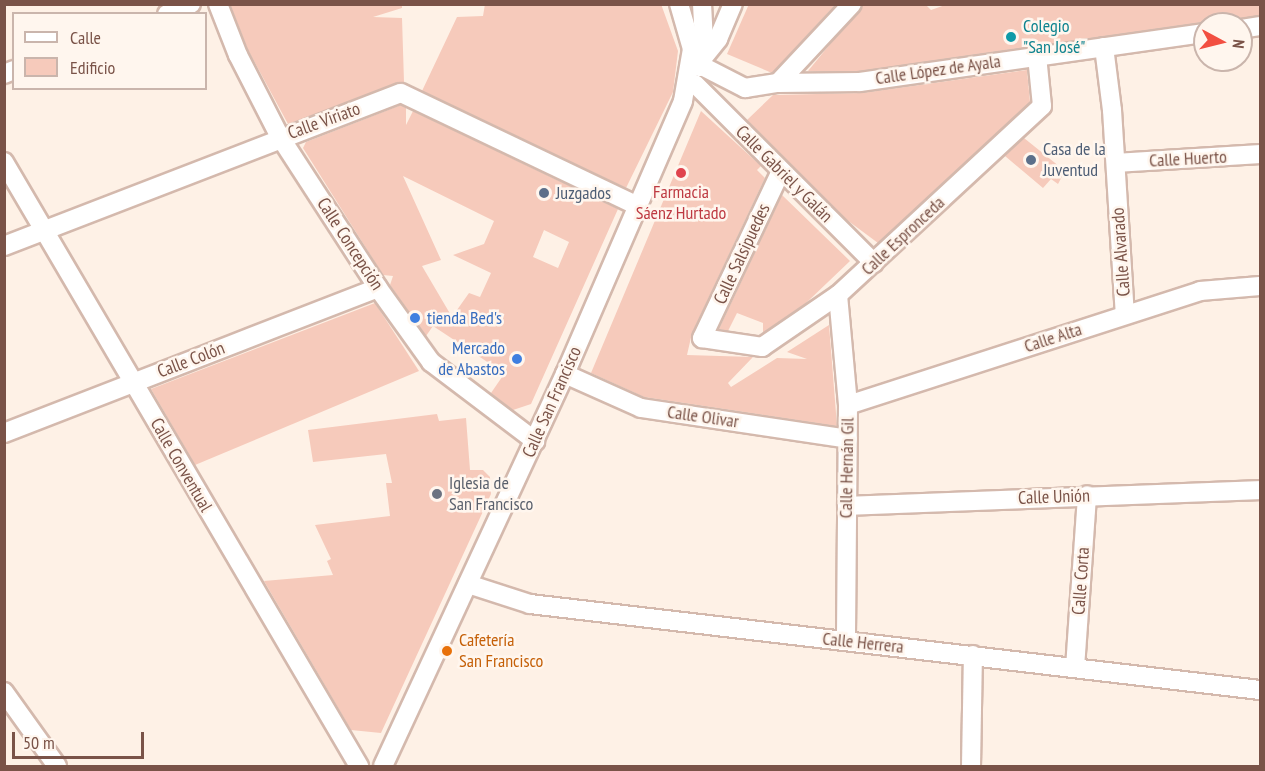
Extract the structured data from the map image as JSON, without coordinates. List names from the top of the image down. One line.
{"streets":{"street":["Calle López de Ayala","Calle Viriato","Calle Huerto","Calle Gabriel y Galán","Calle Espronceda","Calle Concepción","Calle Alvarado","Calle Salsipuedes","Calle Alta","Calle Colón","Calle San Francisco","Calle Olivar","Calle Conventual","Calle Hernán Gil","Calle Unión","Calle Corta","Calle Herrera"]},"crossings":[["Calle López de Ayala","Calle Espronceda"],["Calle López de Ayala","Calle Alvarado"],["Calle Viriato","Calle Concepción"],["Calle Viriato","Calle San Francisco"],["Calle Viriato","Calle Conventual"],["Calle Huerto","Calle Alvarado"],["Calle Gabriel y Galán","Calle Espronceda"],["Calle Gabriel y Galán","Calle Salsipuedes"],["Calle Espronceda","Calle Salsipuedes"],["Calle Espronceda","Calle Hernán Gil"],["Calle Concepción","Calle Colón"],["Calle Concepción","Calle San Francisco"],["Calle Alvarado","Calle Alta"],["Calle Alta","Calle Hernán Gil"],["Calle Colón","Calle Conventual"],["Calle San Francisco","Calle Olivar"],["Calle San Francisco","Calle Herrera"],["Calle Olivar","Calle Hernán Gil"],["Calle Hernán Gil","Calle Unión"],["Calle Hernán Gil","Calle Herrera"],["Calle Unión","Calle Corta"],["Calle Corta","Calle Herrera"]],"places":["Colegio \"San José\"","Casa de la Juventud","Farmacia Sáenz Hurtado","Juzgados","tienda Bed's","Mercado de Abastos","Iglesia de San Francisco","Cafetería San Francisco"],"legend":["Calle","Edificio"],"scale_bar":"50 m","north":"right"}
